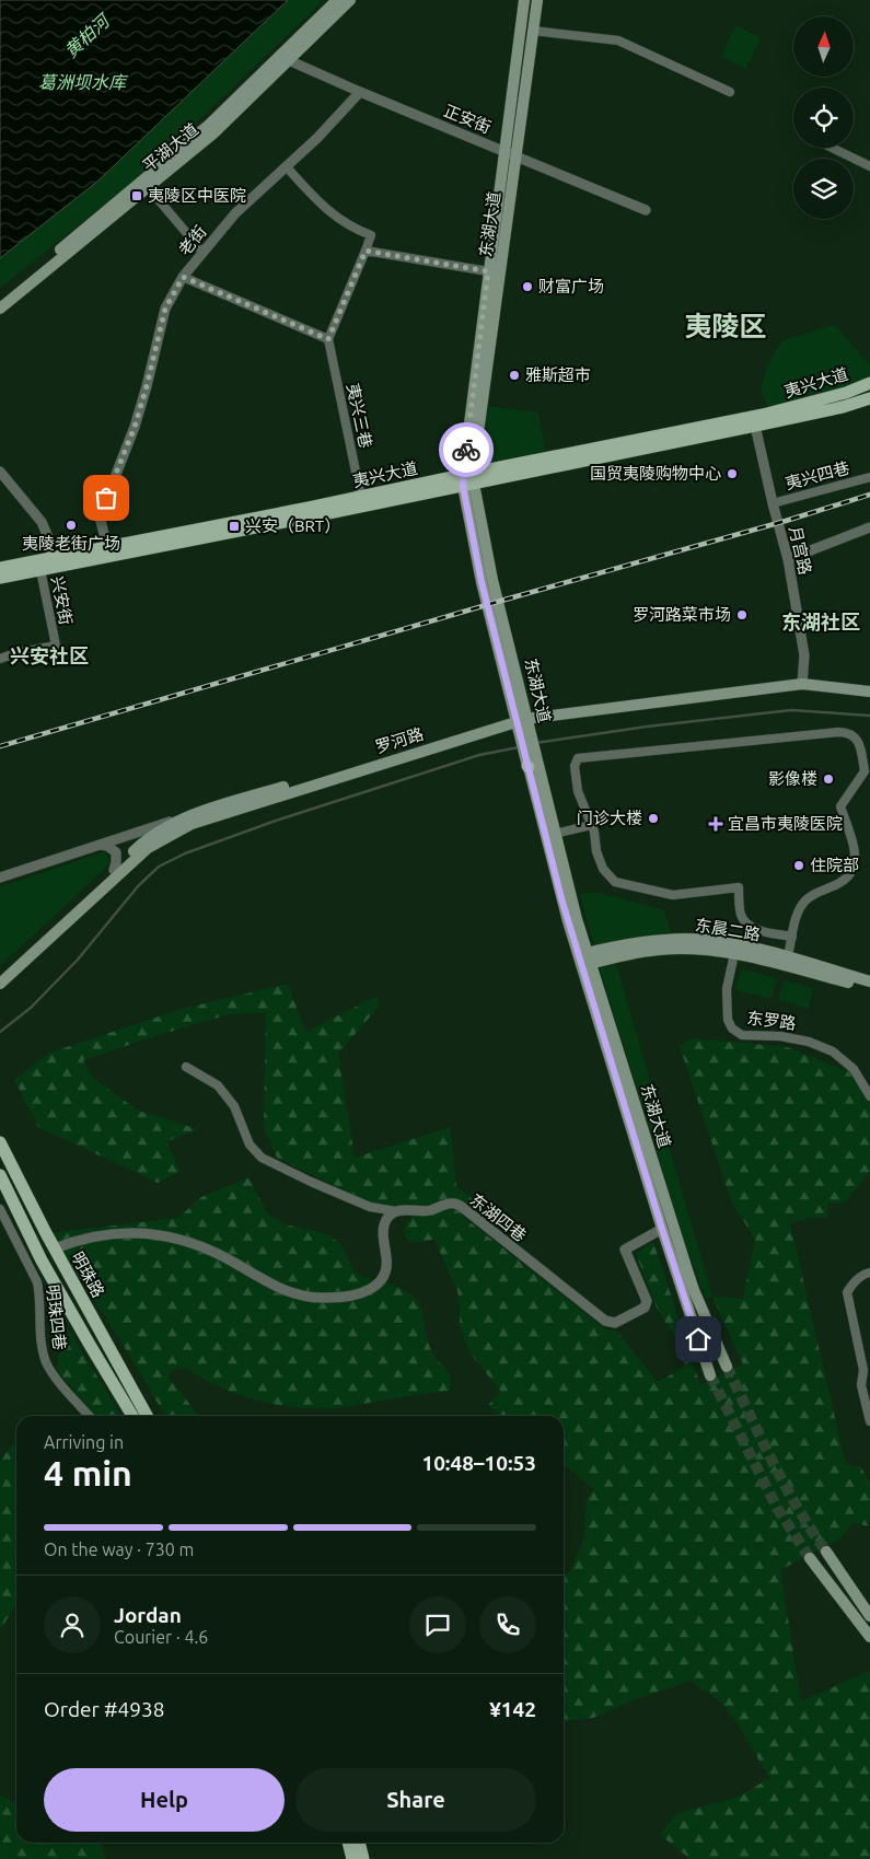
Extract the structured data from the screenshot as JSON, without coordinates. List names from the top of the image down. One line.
{"streets":{"main road":["平湖大道","东湖大道","夷兴大道","罗河路","东晨二路","明珠路"],"street":["正安街","老街","夷兴三巷","夷兴四巷","月宫路","兴安街","东罗路","东湖四巷","明珠四巷"]},"crossings":[["正安街","平湖大道"],["正安街","东湖大道"],["正安街","老街"],["东湖大道","夷兴大道"],["东湖大道","罗河路"],["东湖大道","东晨二路"],["东湖大道","东湖四巷"],["老街","夷兴大道"],["夷兴大道","夷兴三巷"],["夷兴大道","月宫路"],["夷兴大道","兴安街"],["夷兴四巷","月宫路"],["月宫路","罗河路"],["东晨二路","东罗路"]],"districts":["夷陵区","东湖社区","兴安社区"],"water":["黄柏河","葛洲坝水库"],"places":{"transit":["夷陵区中医院","兴安（BRT）"],"other":["财富广场","雅斯超市","国贸夷陵购物中心","夷陵老街广场","罗河路菜市场","影像楼","门诊大楼","住院部"],"health":["宜昌市夷陵医院"]},"north":"top","page":{"heading":["4 min","Arriving in","10:48–10:53"],"panel":["Jordan","Courier · 4.6","Order #4938","¥142"],"bar":"On the way · 730 m","buttons":["Help","Share"]}}
